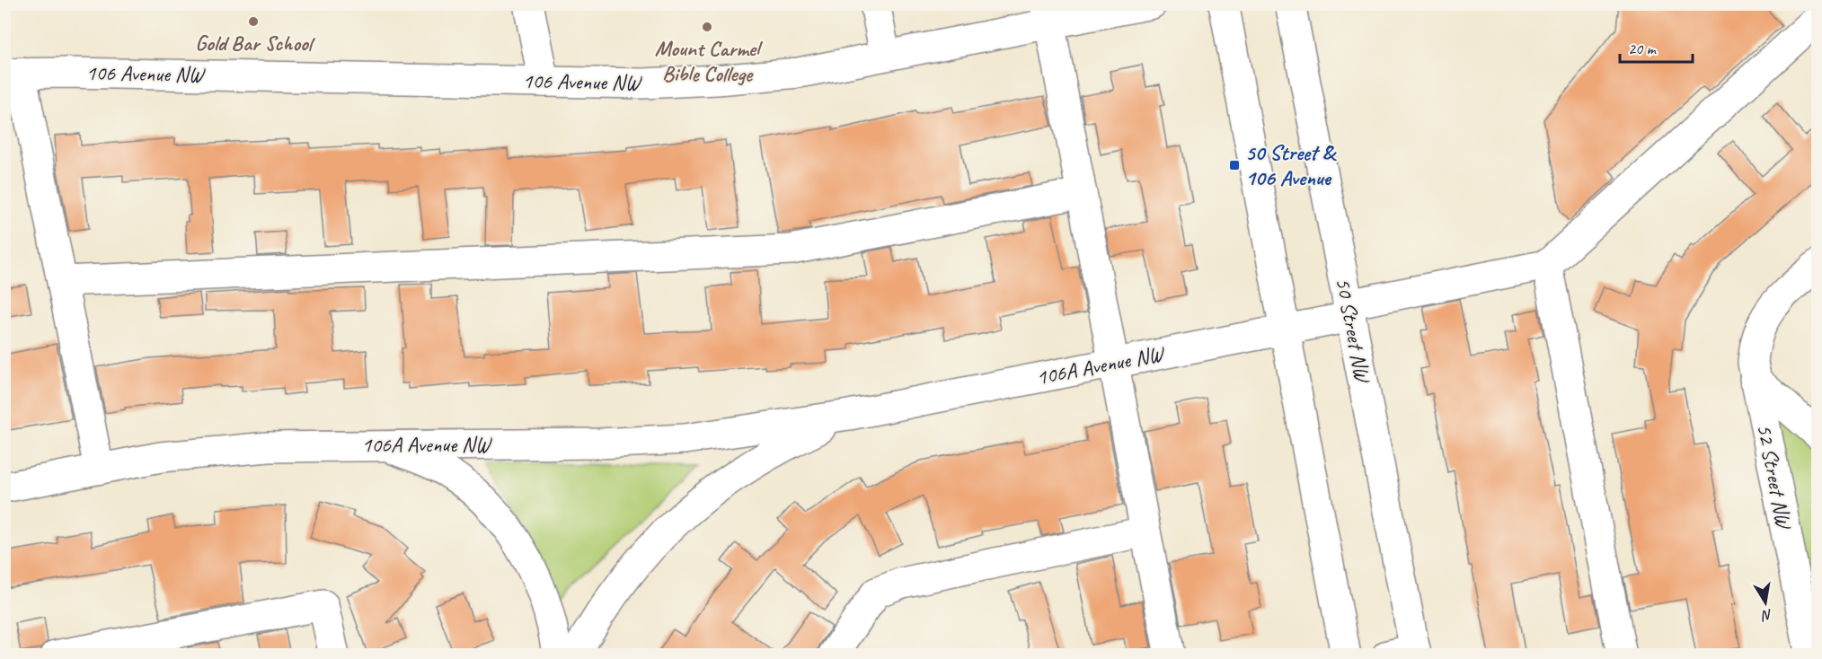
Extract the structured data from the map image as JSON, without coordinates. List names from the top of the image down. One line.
{"streets":{"street":["106 Avenue NW","50 Street NW","106A Avenue NW","52 Street NW"]},"crossings":[["50 Street NW","106A Avenue NW"]],"places":{"other":["Gold Bar School","Mount Carmel Bible College"],"transit":["50 Street & 106 Avenue"]},"scale_bar":"20 m","north":"bottom"}
